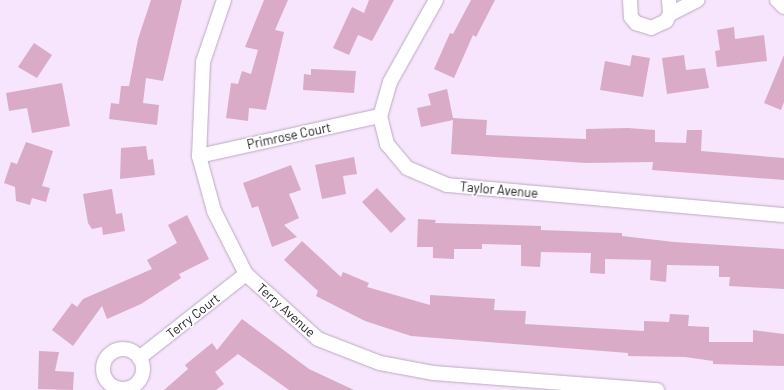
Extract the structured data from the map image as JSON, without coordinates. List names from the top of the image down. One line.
{"streets":{"street":["Primrose Court","Taylor Avenue","Terry Avenue","Terry Court"]},"crossings":[["Primrose Court","Taylor Avenue"],["Primrose Court","Terry Avenue"],["Terry Avenue","Terry Court"]]}
